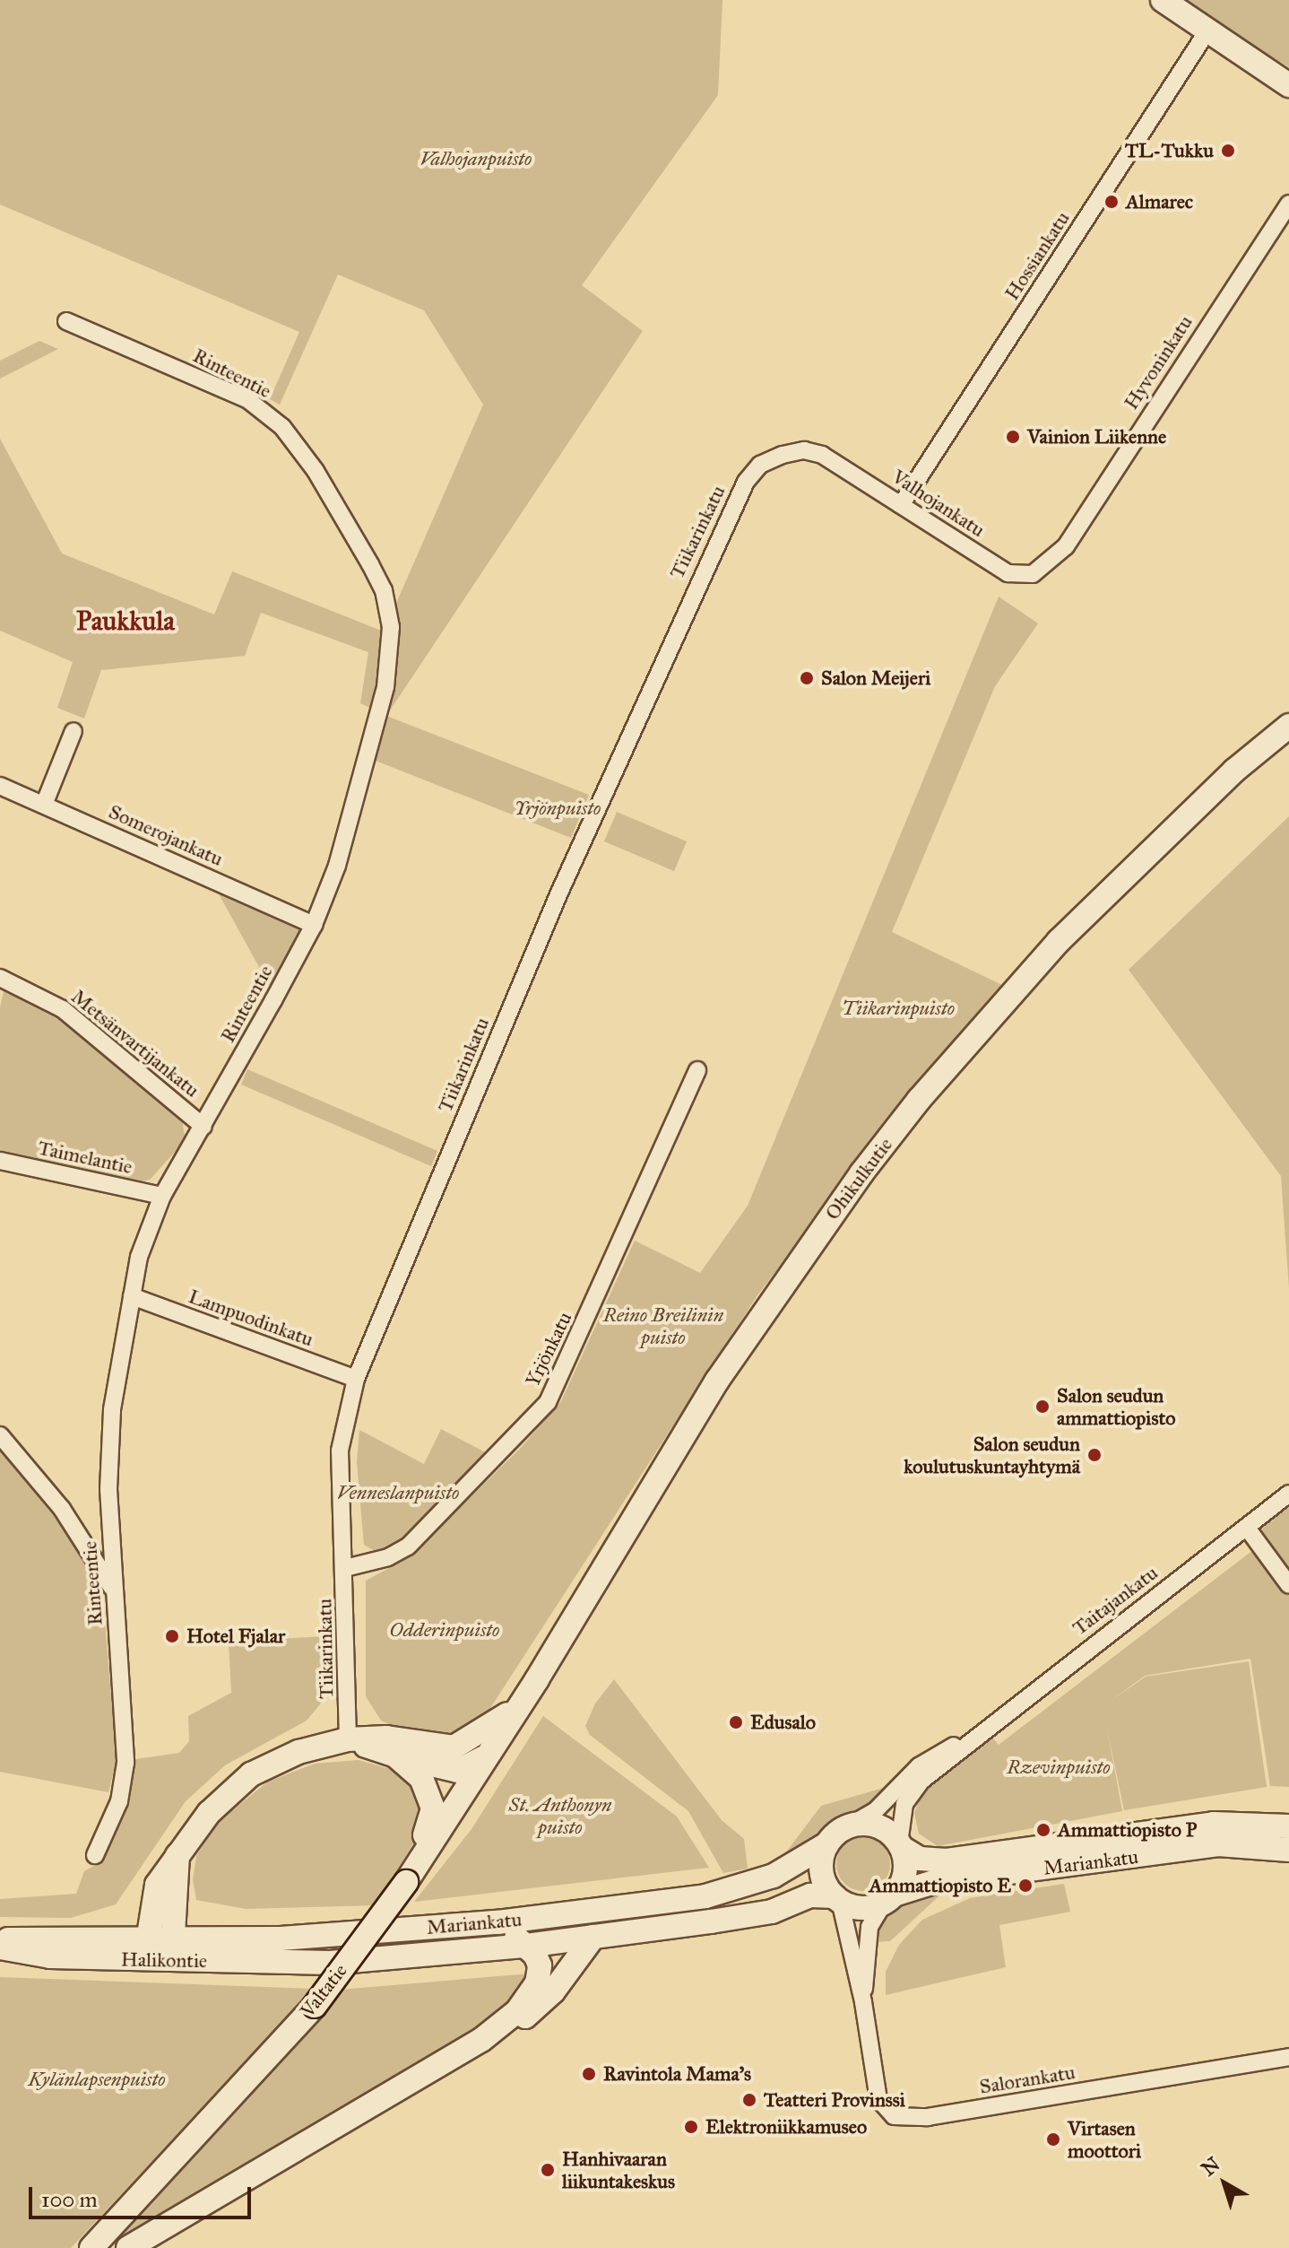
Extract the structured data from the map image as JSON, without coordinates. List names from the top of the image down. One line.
{"streets":{"main road":["Ohikulkutie","Mariankatu","Halikontie","Valtatie"],"street":["Hossiankatu","Hyvoninkatu","Rinteentie","Valhojankatu","Tiikarinkatu","Somerojankatu","Metsänvartijankatu","Taimelantie","Lampuodinkatu","Yrjönkatu","Taitajankatu","Salorankatu"]},"crossings":[["Hossiankatu","Valhojankatu"],["Hyvoninkatu","Valhojankatu"],["Rinteentie","Somerojankatu"],["Rinteentie","Metsänvartijankatu"],["Rinteentie","Taimelantie"],["Rinteentie","Lampuodinkatu"],["Valhojankatu","Tiikarinkatu"],["Tiikarinkatu","Lampuodinkatu"],["Tiikarinkatu","Yrjönkatu"],["Ohikulkutie","Valtatie"],["Taitajankatu","Mariankatu"],["Taitajankatu","Salorankatu"],["Mariankatu","Halikontie"],["Mariankatu","Salorankatu"]],"districts":["Paukkula"],"parks":["Valhojanpuisto","Yrjönpuisto","Tiikarinpuisto","Reino Breilinin puisto","Venneslanpuisto","Odderinpuisto","Rzevinpuisto","St. Anthonyn puisto","Kylänlapsenpuisto"],"places":["TL-Tukku","Almarec","Vainion Liikenne","Salon Meijeri","Salon seudun ammattiopisto","Salon seudun koulutuskuntayhtymä","Hotel Fjalar","Edusalo","Ammattiopisto P","Ammattiopisto E","Ravintola Mama's","Teatteri Provinssi","Elektroniikkamuseo","Virtasen moottori","Hanhivaaran liikuntakeskus"],"scale_bar":"100 m","north":"top left"}
